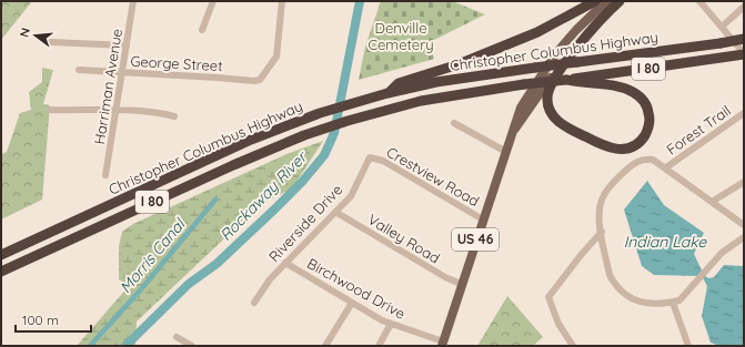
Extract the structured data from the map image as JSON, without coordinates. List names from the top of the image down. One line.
{"streets":{"highway":["Christopher Columbus Highway","I 80","US 46"],"street":["George Street","Harriman Avenue","Forest Trail","Crestview Road","Riverside Drive","Valley Road","Birchwood Drive"]},"crossings":[["George Street","Harriman Avenue"],["Crestview Road","Riverside Drive"],["Crestview Road","US 46"],["Riverside Drive","Valley Road"],["Riverside Drive","Birchwood Drive"],["Valley Road","US 46"],["US 46","Birchwood Drive"]],"water":["Rockaway River","Indian Lake","Morris Canal"],"parks":["Denville Cemetery"],"scale_bar":"100 m","north":"left"}
